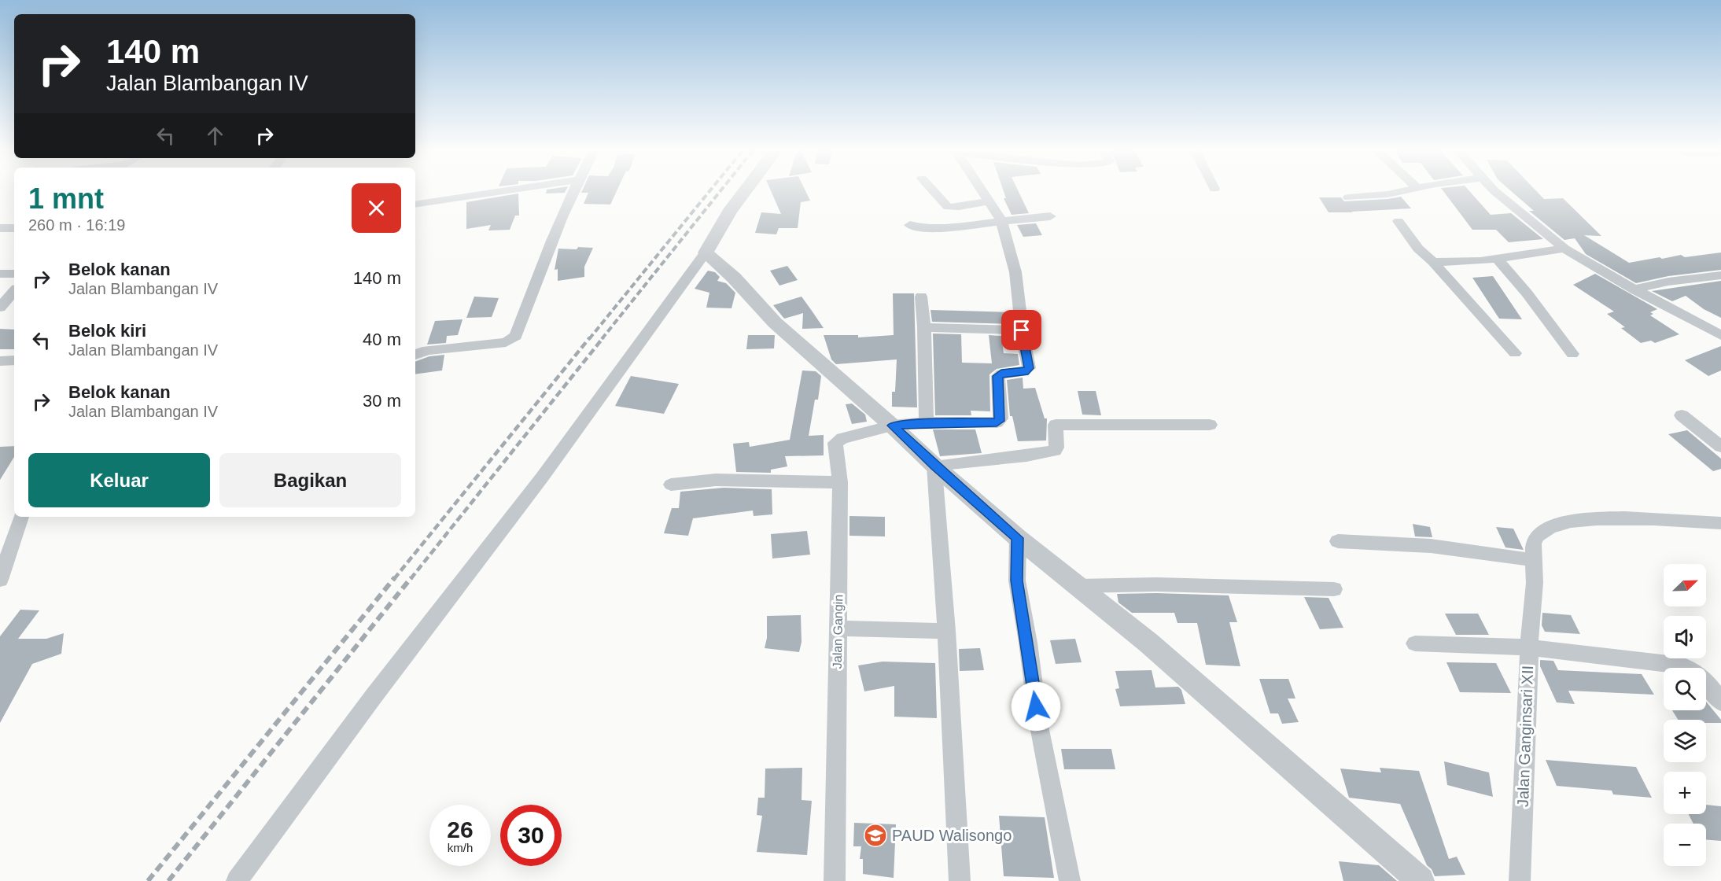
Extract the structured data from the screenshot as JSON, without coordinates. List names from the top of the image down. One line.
{"streets":{"street":["Jalan Gangin","Jalan Ganginsari XII"]},"places":{"school or university":["PAUD Walisongo"]},"north":"top right","page":{"turn":["140 m","Jalan Blambangan IV"],"heading":["1 mnt","260 m · 16:19"],"list":[{"name":"Belok kanan","note":"Jalan Blambangan IV","value":"140 m"},{"name":"Belok kiri","note":"Jalan Blambangan IV","value":"40 m"},{"name":"Belok kanan","note":"Jalan Blambangan IV","value":"30 m"}],"buttons":["Keluar","Bagikan"],"map_buttons":["+","−"],"speed":"26 km/h","limit":"30"}}
